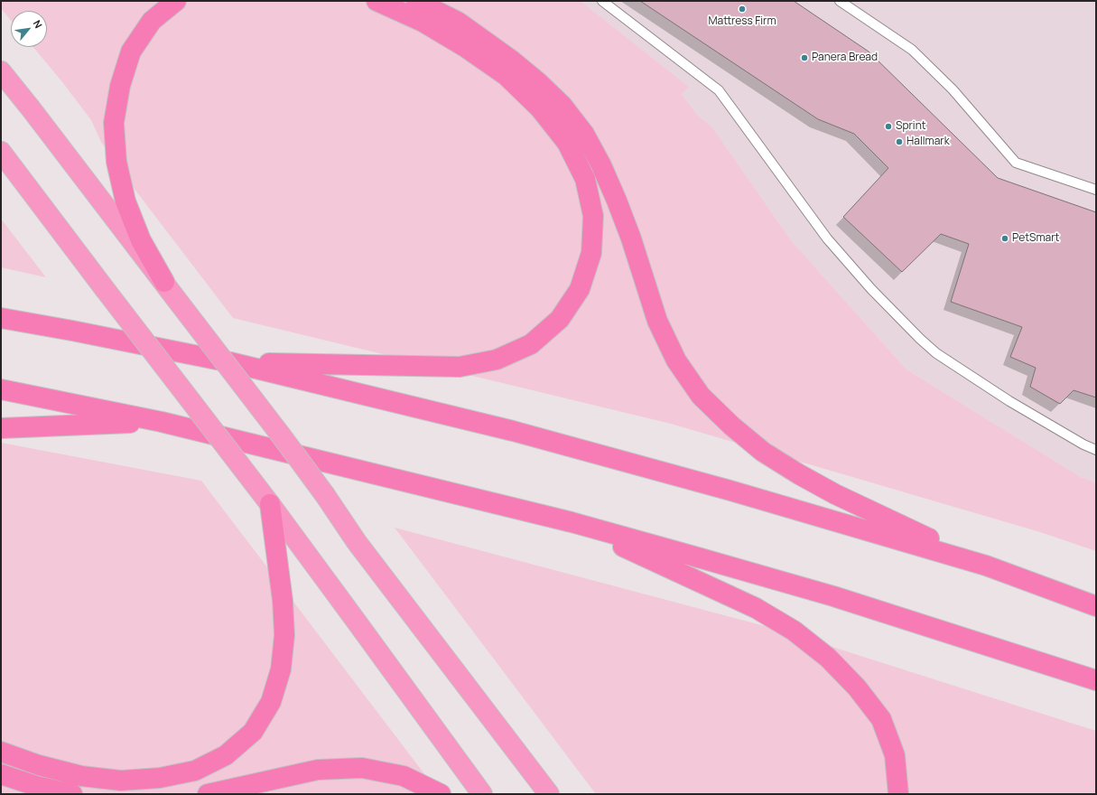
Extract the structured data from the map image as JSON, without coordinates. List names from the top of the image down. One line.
{"places":["Mattress Firm","Panera Bread","Sprint","Hallmark","PetSmart"],"north":"top right"}
